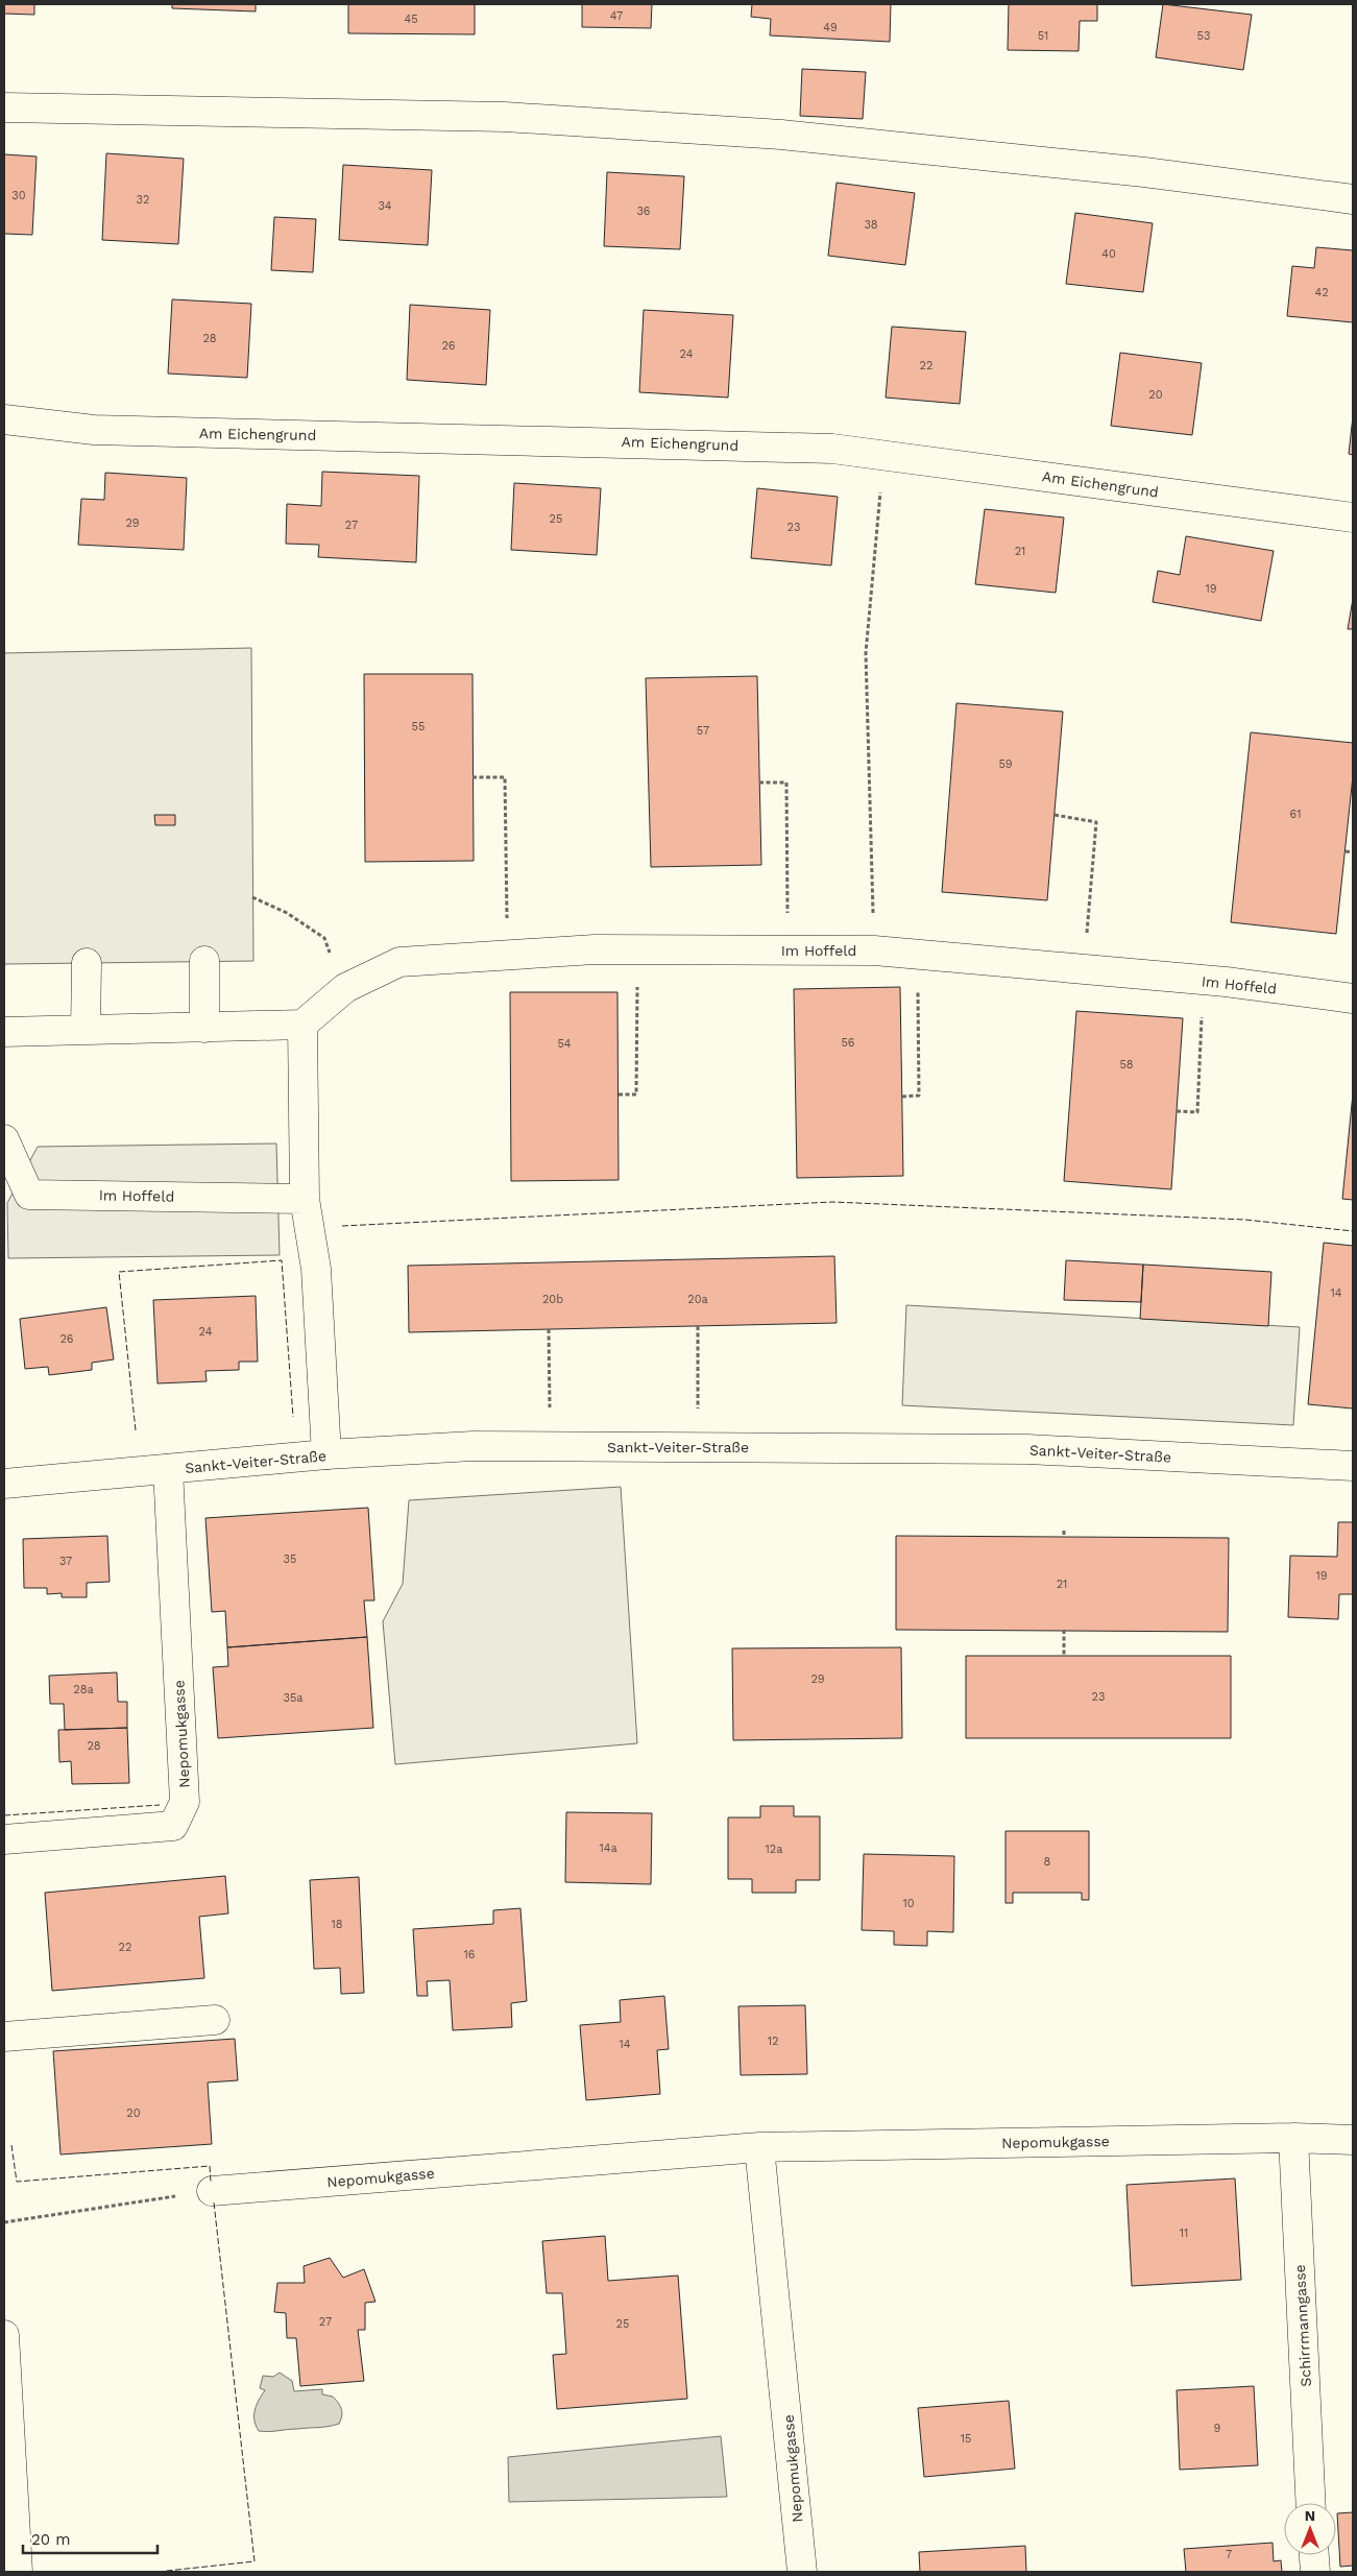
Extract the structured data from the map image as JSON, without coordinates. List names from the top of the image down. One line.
{"streets":{"street":["Am Eichengrund","Im Hoffeld","Sankt-Veiter-Straße","Nepomukgasse","Schirrmanngasse"]},"crossings":[["Sankt-Veiter-Straße","Nepomukgasse"],["Nepomukgasse","Schirrmanngasse"]],"house_numbers":["47","45","49","51","53","30","32","34","36","38","40","42","28","26","24","22","20","25","29","27","23","21","19","55","57","59","61","56","54","58","14","20b","20a","24","26","35","37","19","21","29","28a","23","35a","28","14a","12a","8","10","18","22","16","12","14","20","11","27","25","9","15","7"],"scale_bar":"20 m","north":"top"}
